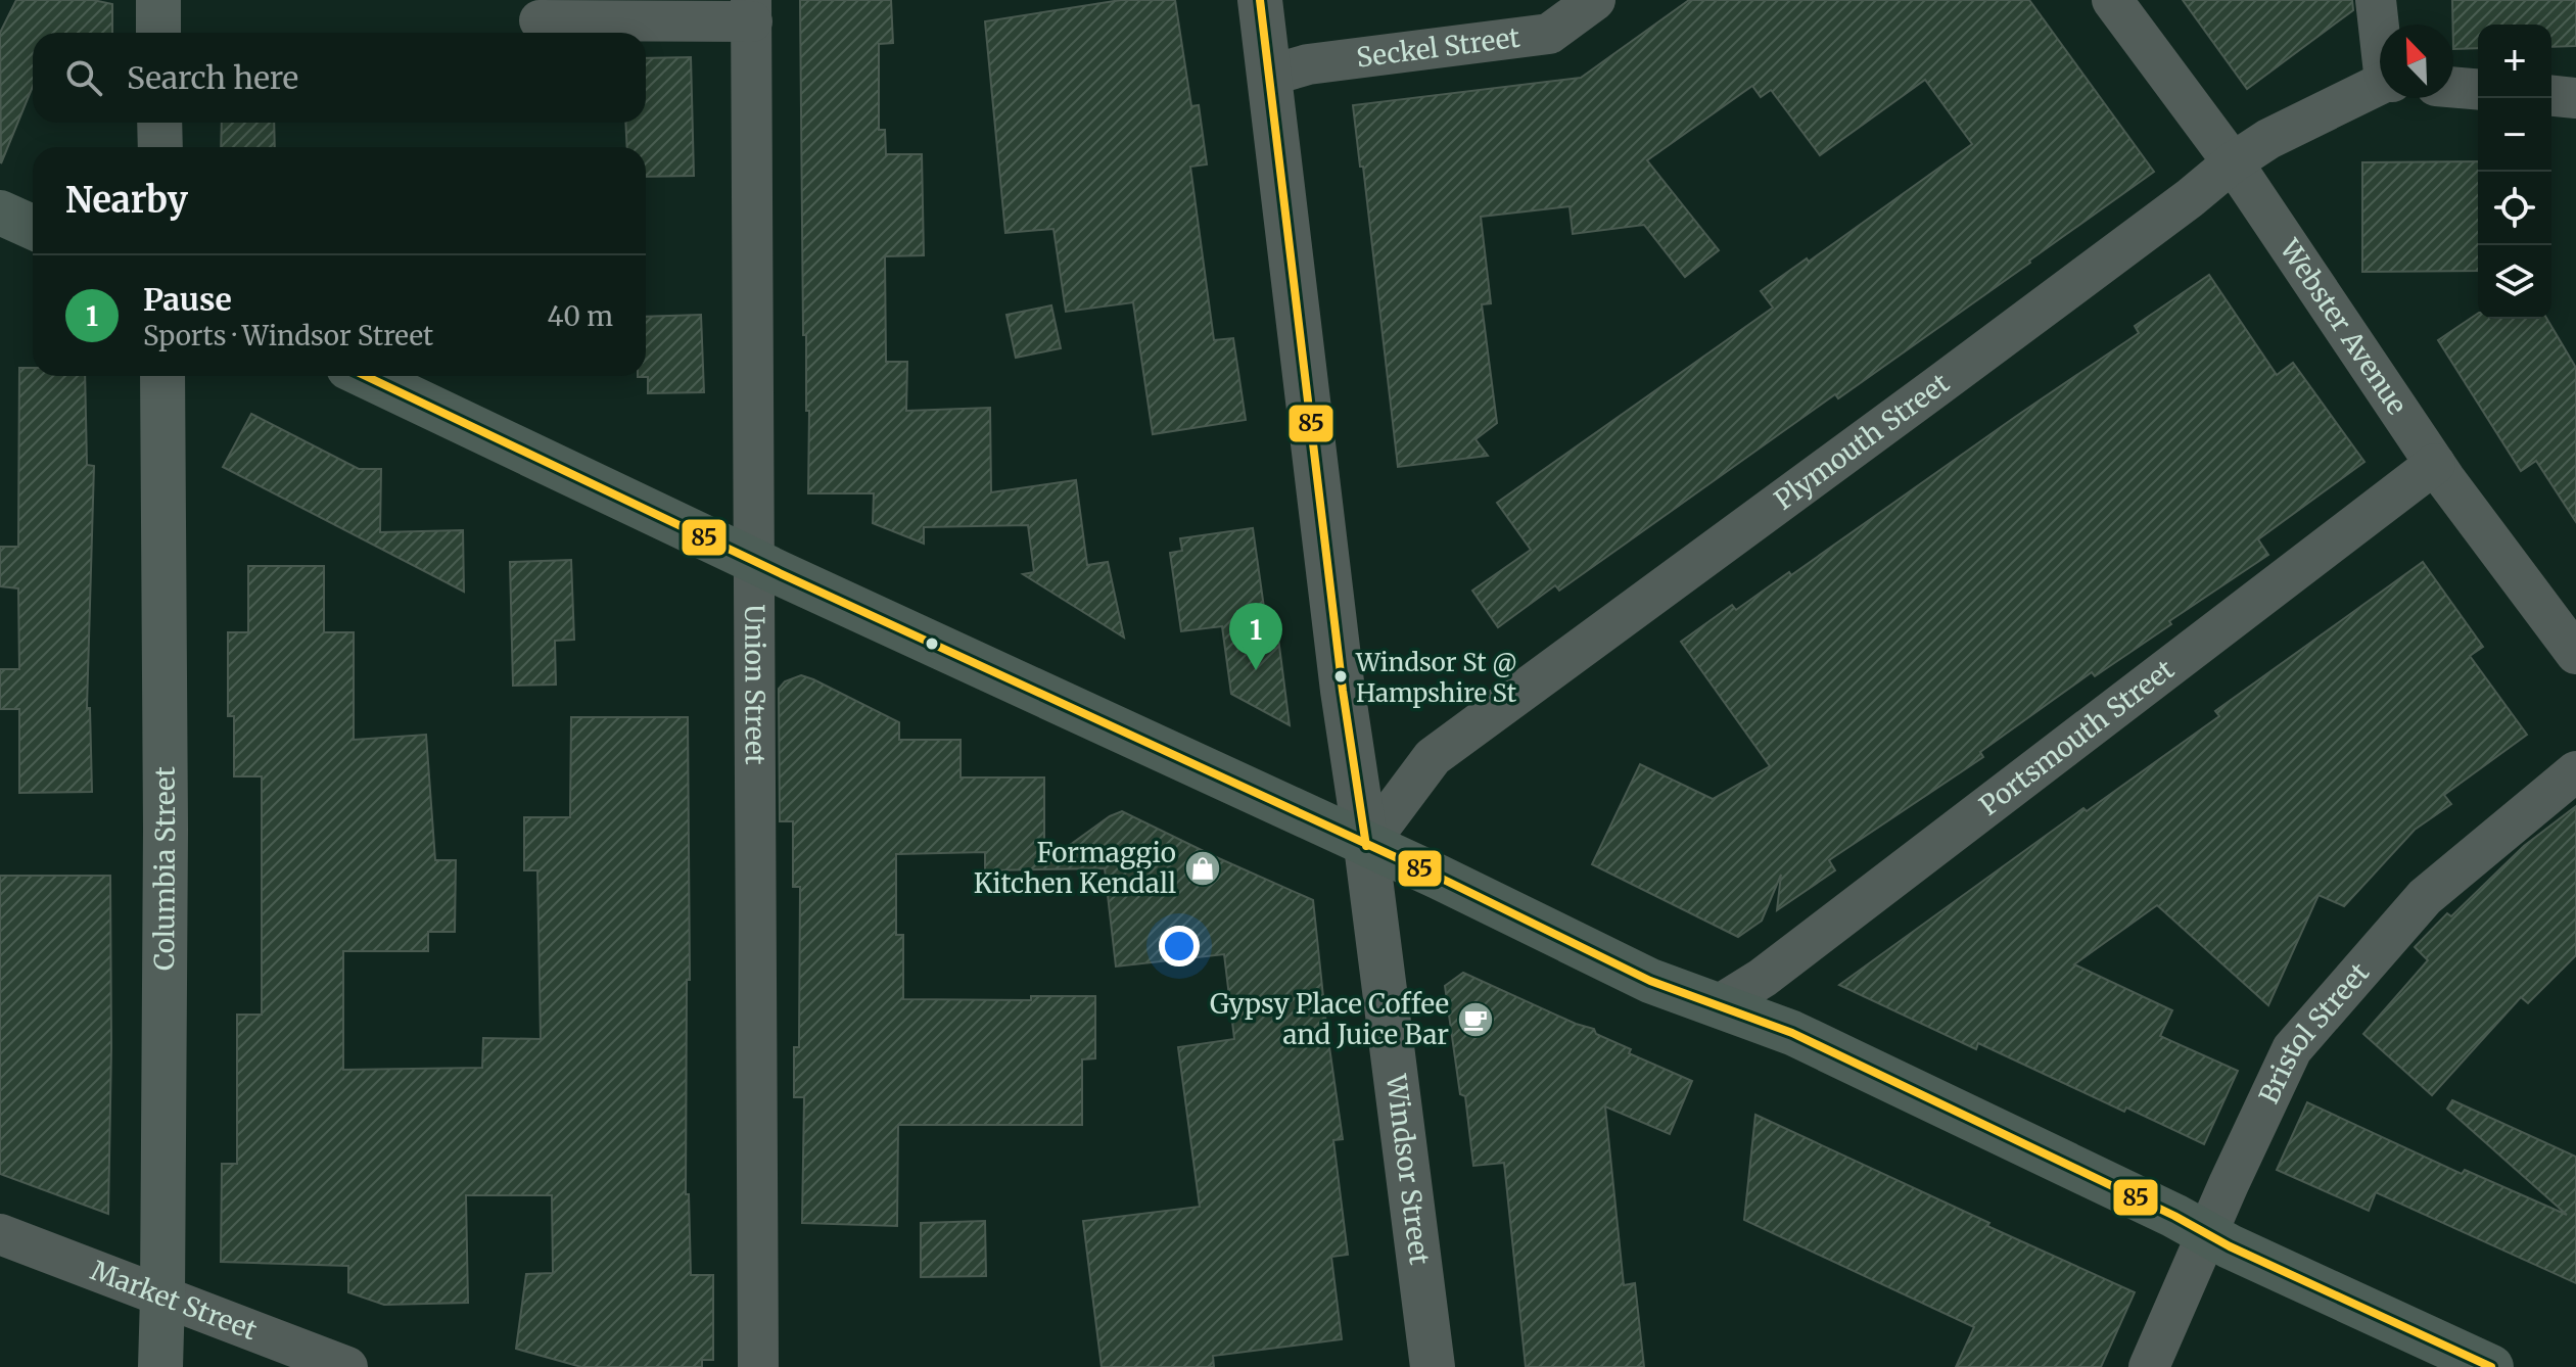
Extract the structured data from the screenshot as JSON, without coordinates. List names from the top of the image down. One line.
{"streets":{"main road":["Columbia Street"],"street":["Seckel Street","Webster Avenue","Plymouth Street","Union Street","Portsmouth Street","Bristol Street","Windsor Street","Market Street"]},"crossings":[["Seckel Street","Windsor Street"],["Webster Avenue","Plymouth Street"],["Webster Avenue","Portsmouth Street"],["Plymouth Street","Windsor Street"],["Columbia Street","Market Street"]],"places":{"other":["Windsor St @ Hampshire St"],"shop":["Formaggio Kitchen Kendall"],"cafe":["Gypsy Place Coffee and Juice Bar"]},"lines":["transit line 85"],"north":"top left","page":{"map_buttons":["+","−"],"search":"Search here","heading":"Nearby","list":[{"mark":"1","name":"Pause","note":"Sports · Windsor Street","value":"40 m"}],"pins":"1"}}
